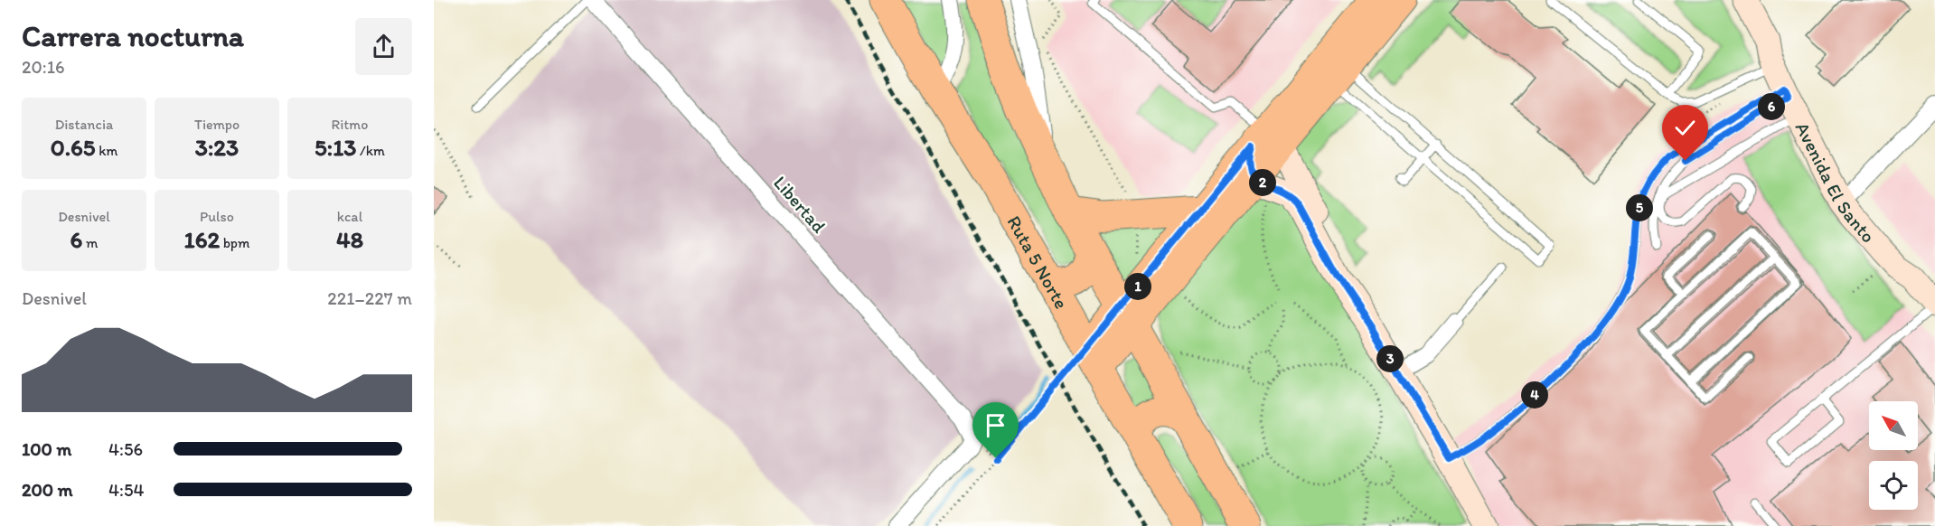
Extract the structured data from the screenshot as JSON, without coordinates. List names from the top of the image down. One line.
{"streets":{"highway":["Ruta 5 Norte"],"street":["Avenida El Santo","Libertad"]},"north":"top left","page":{"heading":["Carrera nocturna","20:16"],"stats":[["Distancia","0.65 km"],["Tiempo","3:23"],["Ritmo","5:13 /km"],["Desnivel","6 m"],["Pulso","162 bpm"],["kcal","48"]],"pins":["6","2","5","1","3","4"],"chart":["Desnivel","221–227 m"],"list":[{"name":"100 m","note":"4:56"},{"name":"200 m","note":"4:54"}]}}
